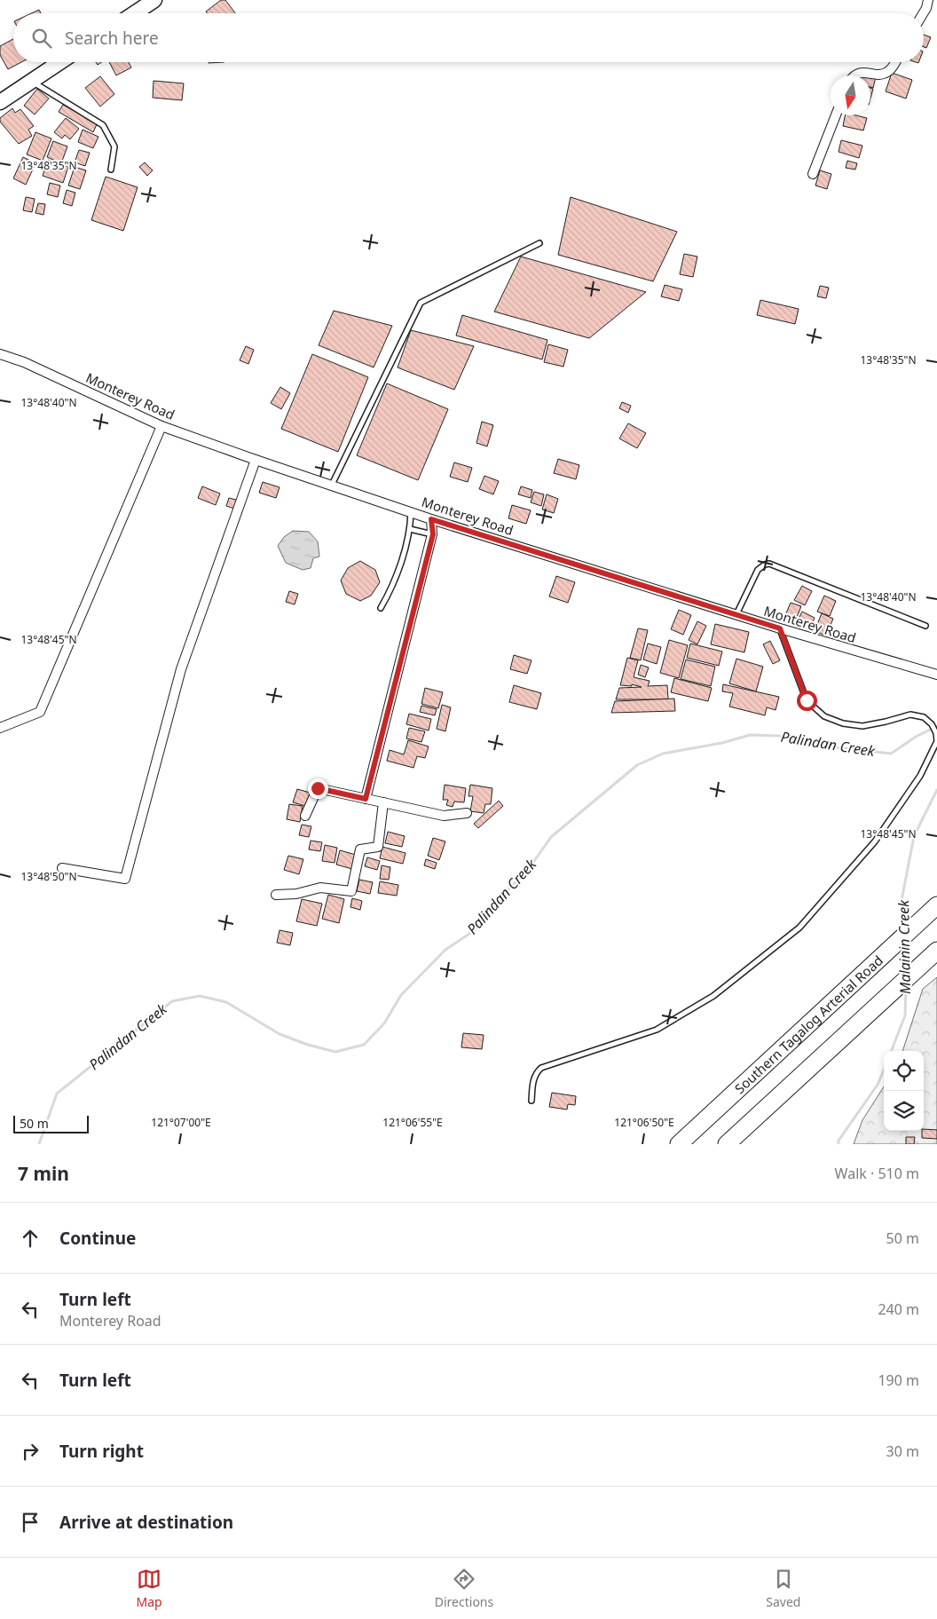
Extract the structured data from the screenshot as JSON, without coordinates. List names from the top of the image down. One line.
{"streets":{"highway":["Southern Tagalog Arterial Road"],"street":["Monterey Road"]},"water":["Palindan Creek","Malainin Creek"],"scale_bar":"50 m","north":"bottom","page":{"search":"Search here","scale":"50 m","heading":["7 min","Walk · 510 m"],"list":[["Continue","50 m"],["Turn left","Monterey Road","240 m"],["Turn left","190 m"],["Turn right","30 m"],"Arrive at destination"],"nav":["Map","Directions","Saved"]},"coordinates":["13°48'35\"N","13°48'40\"N","13°48'45\"N","13°48'50\"N","121°07'00\"E","121°06'55\"E","121°06'50\"E"]}
